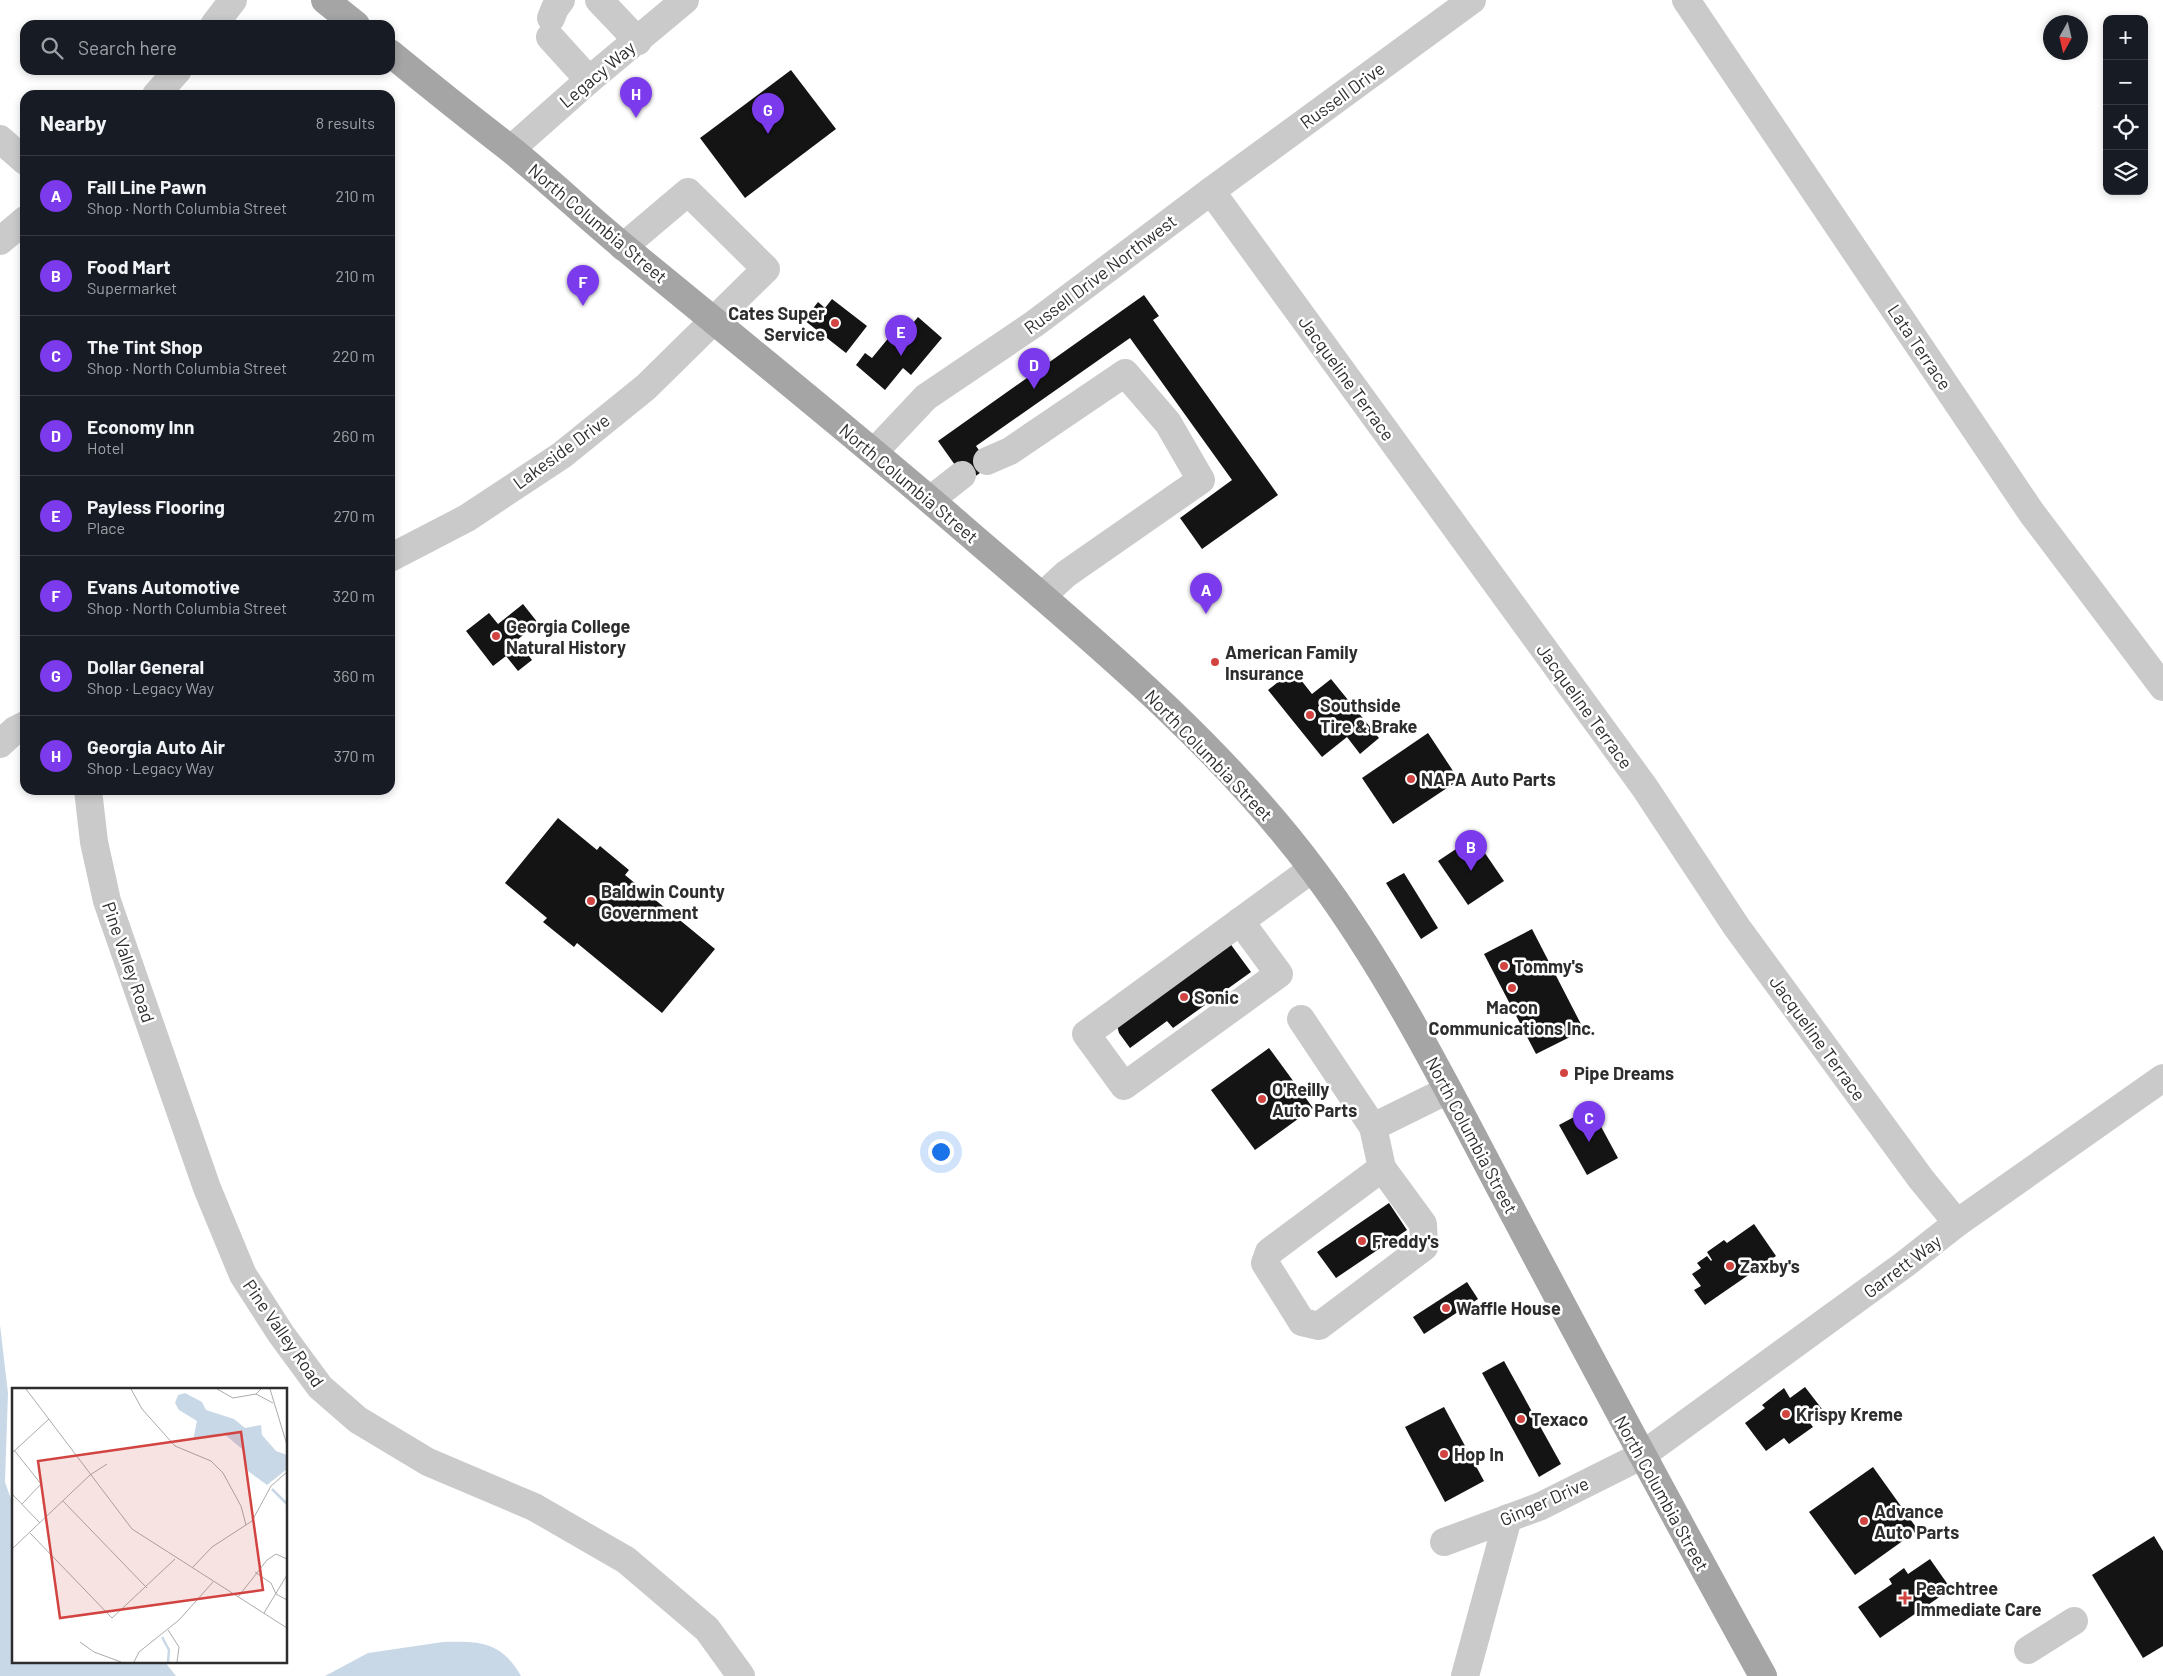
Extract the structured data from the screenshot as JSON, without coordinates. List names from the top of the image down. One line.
{"streets":{"main road":["North Columbia Street"],"street":["Legacy Way","Russell Drive","Russell Drive Northwest","Lata Terrace","Jacqueline Terrace","Lakeside Drive","Pine Valley Road","Garrett Way","Ginger Drive"]},"crossings":[["Legacy Way","North Columbia Street"],["Russell Drive","Russell Drive Northwest"],["Russell Drive","Jacqueline Terrace"],["North Columbia Street","Russell Drive Northwest"],["North Columbia Street","Lakeside Drive"],["North Columbia Street","Garrett Way"],["North Columbia Street","Ginger Drive"],["Russell Drive Northwest","Jacqueline Terrace"],["Jacqueline Terrace","Garrett Way"],["Garrett Way","Ginger Drive"]],"places":{"other":["Cates Super Service","Georgia College Natural History","American Family Insurance","Southside Tire & Brake","NAPA Auto Parts","Baldwin County Government","Tommy's","Macon Communications Inc.","Sonic","Pipe Dreams","O'Reilly Auto Parts","Freddy's","Zaxby's","Waffle House","Krispy Kreme","Texaco","Hop In","Advance Auto Parts"],"health":["Peachtree Immediate Care"]},"north":"bottom","page":{"map_buttons":["+","−"],"search":"Search here","pins":["H","G","F","E","D","A","B","C"],"heading":["Nearby","8 results"],"list":[{"mark":"A","name":"Fall Line Pawn","note":"Shop · North Columbia Street","value":"210 m"},{"mark":"B","name":"Food Mart","note":"Supermarket","value":"210 m"},{"mark":"C","name":"The Tint Shop","note":"Shop · North Columbia Street","value":"220 m"},{"mark":"D","name":"Economy Inn","note":"Hotel","value":"260 m"},{"mark":"E","name":"Payless Flooring","note":"Place","value":"270 m"},{"mark":"F","name":"Evans Automotive","note":"Shop · North Columbia Street","value":"320 m"},{"mark":"G","name":"Dollar General","note":"Shop · Legacy Way","value":"360 m"},{"mark":"H","name":"Georgia Auto Air","note":"Shop · Legacy Way","value":"370 m"}]}}
